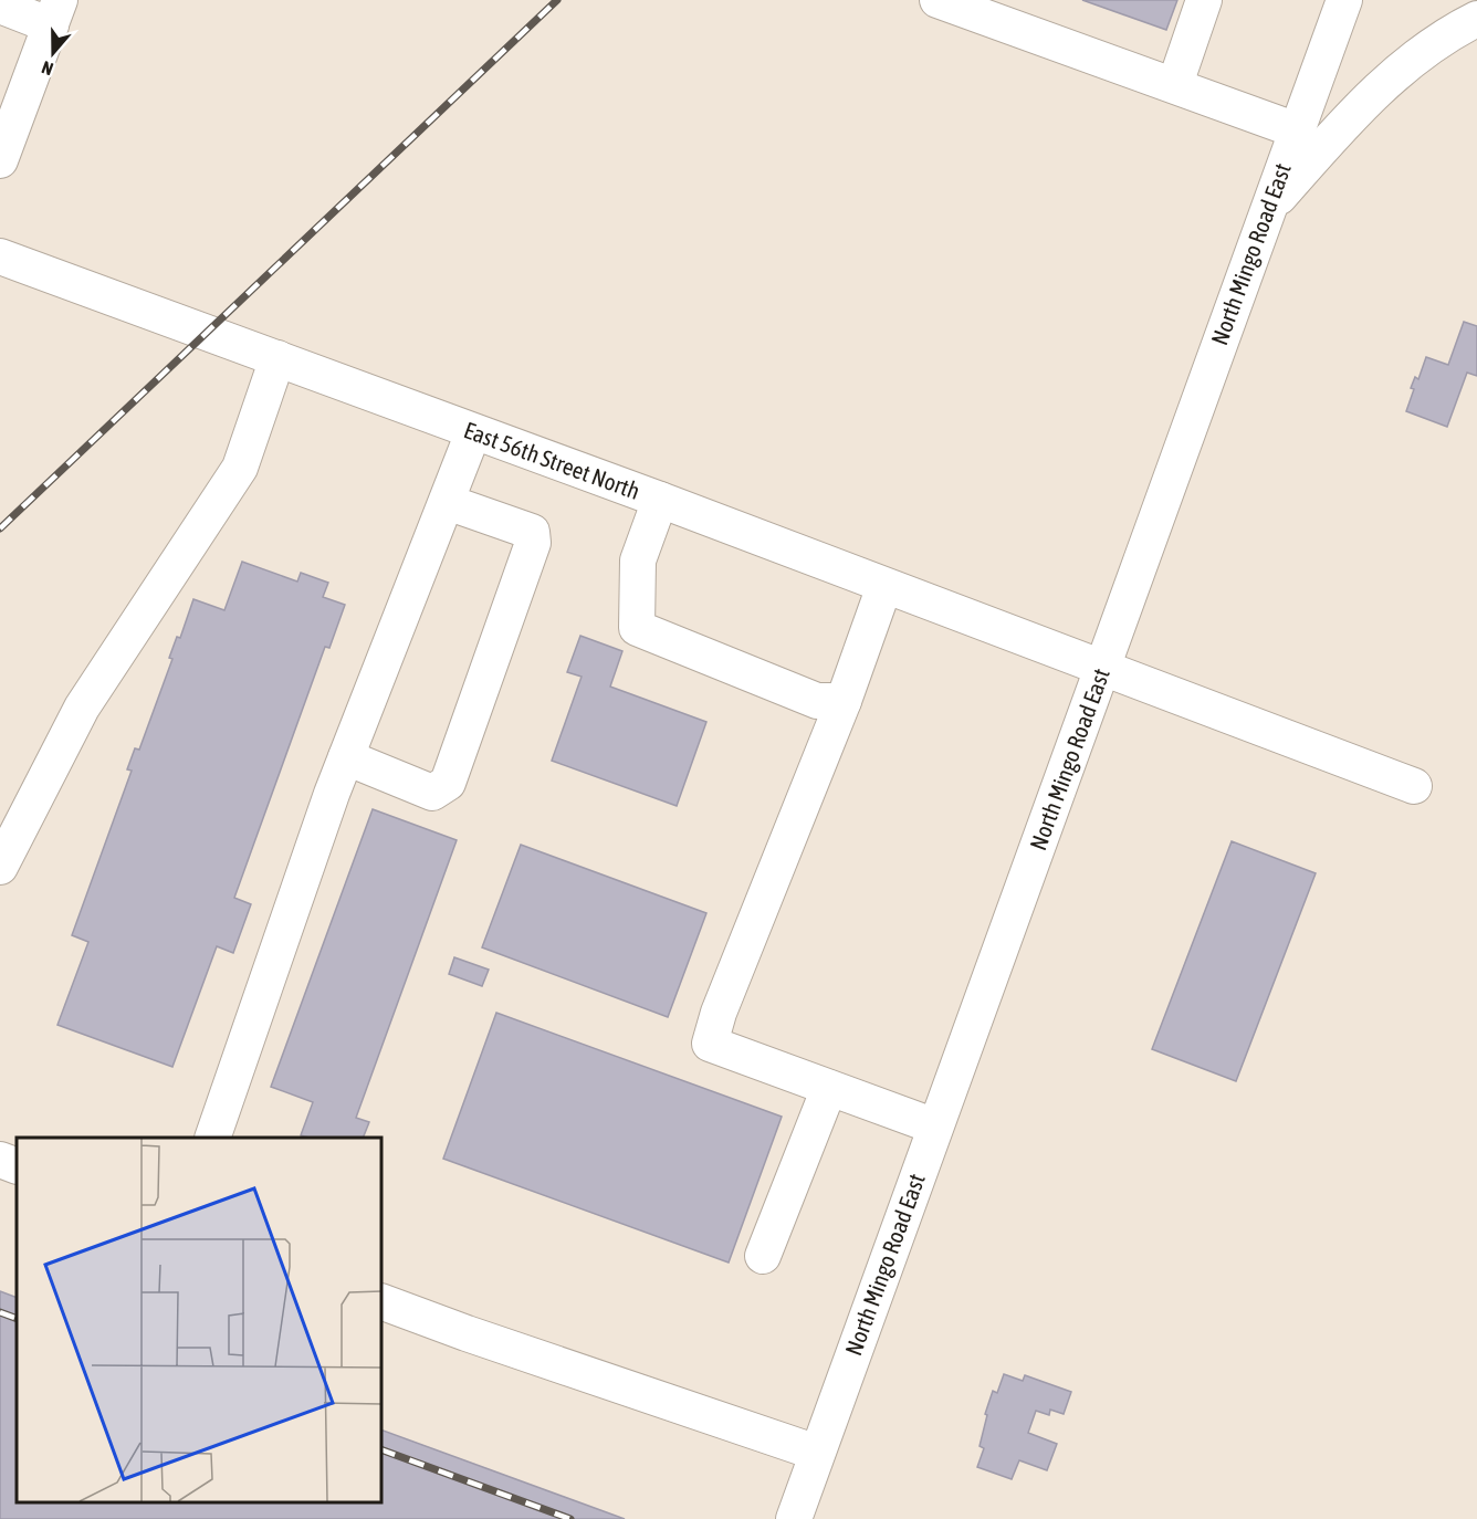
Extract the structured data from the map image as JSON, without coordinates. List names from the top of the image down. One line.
{"streets":{"street":["North Mingo Road East","East 56th Street North"]},"crossings":[["North Mingo Road East","East 56th Street North"]],"north":"bottom"}
